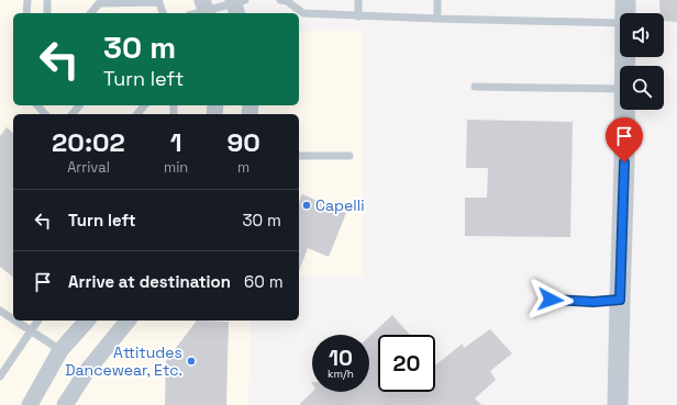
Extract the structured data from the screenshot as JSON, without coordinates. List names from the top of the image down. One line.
{"places":["Capelli","Attitudes Dancewear, Etc."],"page":{"turn":["30 m","Turn left"],"eta":["20:02","Arrival","1","min","90","m"],"list":[{"name":"Turn left","value":"30 m"},{"name":"Arrive at destination","value":"60 m"}],"speed":"10 km/h","limit":"20"}}
